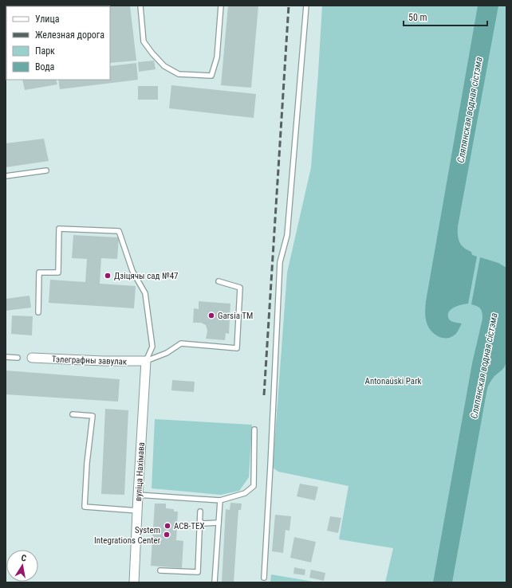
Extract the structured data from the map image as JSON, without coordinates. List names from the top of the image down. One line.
{"streets":{"street":["Тэлеграфны завулак","вуліца Нахімава"]},"crossings":[["Тэлеграфны завулак","вуліца Нахімава"]],"water":["Сляпянская водная сістэма"],"parks":["Antonaŭski Park"],"places":["Дзіцячы сад №47","Garsia TM","ACB-TEX","System Integrations Center"],"legend":["Улица","Железная дорога","Парк","Вода"],"scale_bar":"50 m","north":"top"}
